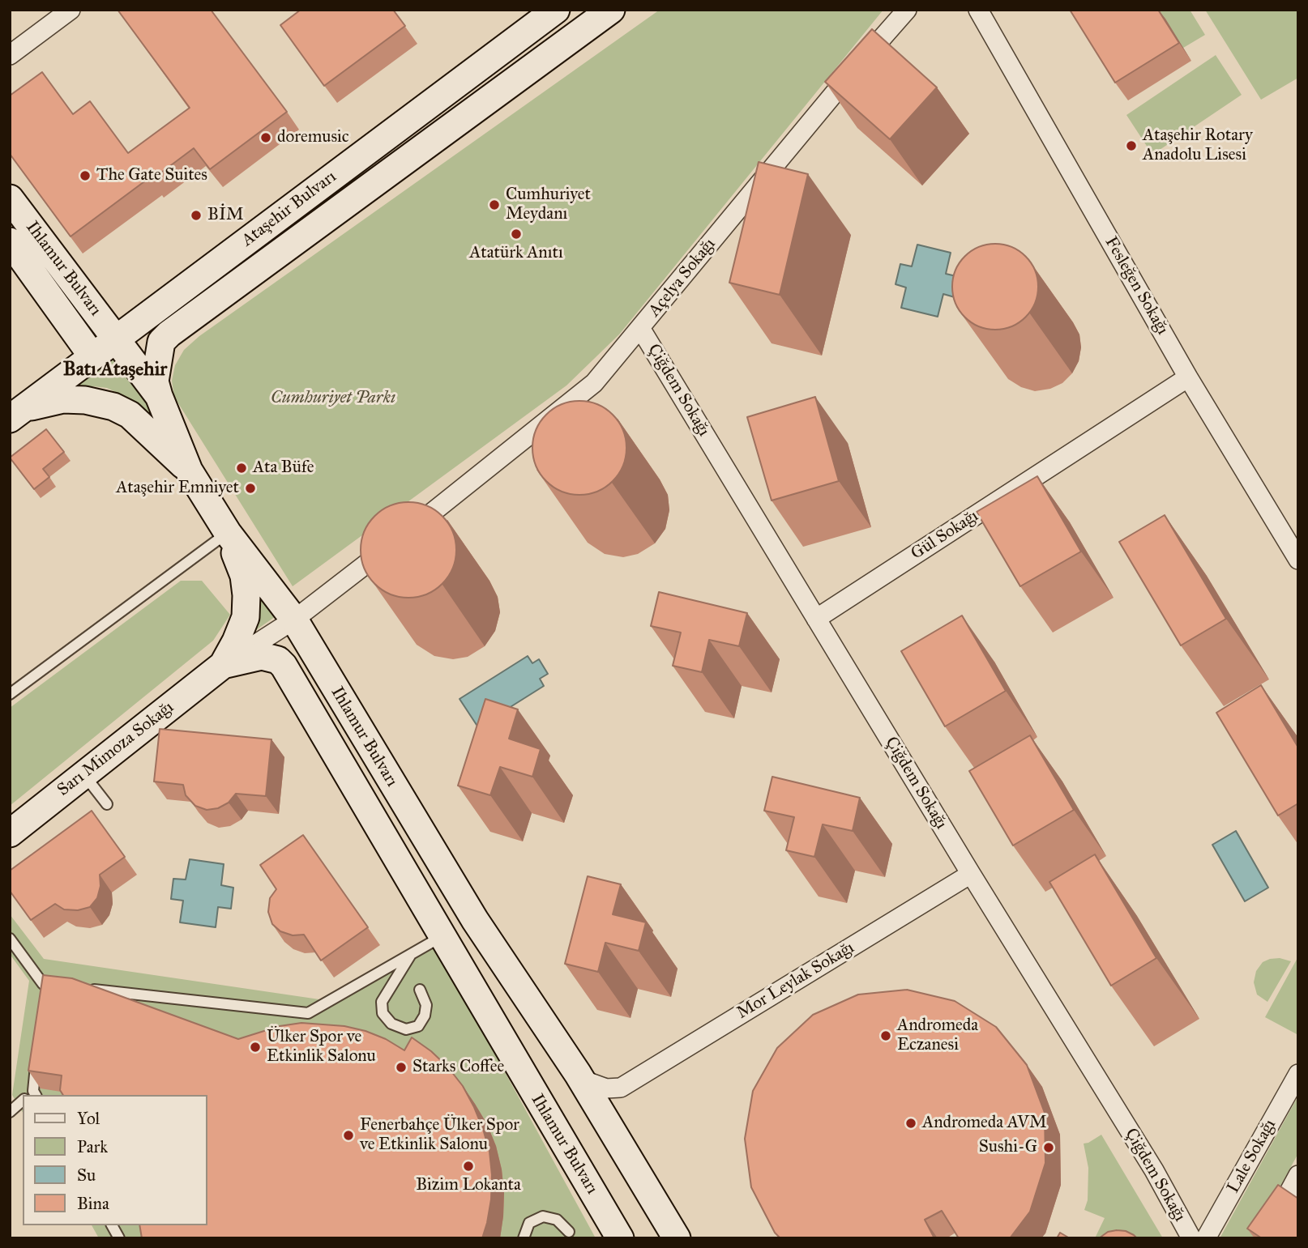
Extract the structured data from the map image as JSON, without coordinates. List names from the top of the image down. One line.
{"streets":{"main road":["Ataşehir Bulvarı","Ihlamur Bulvarı","Sarı Mimoza Sokağı"],"street":["Açelya Sokağı","Fesleğen Sokağı","Çiğdem Sokağı","Gül Sokağı","Mor Leylak Sokağı","Lale Sokağı"]},"crossings":[["Ataşehir Bulvarı","Ihlamur Bulvarı"],["Ihlamur Bulvarı","Açelya Sokağı"],["Ihlamur Bulvarı","Sarı Mimoza Sokağı"],["Ihlamur Bulvarı","Mor Leylak Sokağı"],["Açelya Sokağı","Çiğdem Sokağı"],["Açelya Sokağı","Sarı Mimoza Sokağı"],["Fesleğen Sokağı","Gül Sokağı"],["Çiğdem Sokağı","Gül Sokağı"],["Çiğdem Sokağı","Mor Leylak Sokağı"]],"districts":["Batı Ataşehir"],"parks":["Cumhuriyet Parkı"],"places":["doremusic","Ataşehir Rotary Anadolu Lisesi","The Gate Suites","Cumhuriyet Meydanı","BİM","Atatürk Anıtı","Ata Büfe","Ataşehir Emniyet","Andromeda Eczanesi","Ülker Spor ve Etkinlik Salonu","Starks Coffee","Andromeda AVM","Fenerbahçe Ülker Spor ve Etkinlik Salonu","Sushi-G","Bizim Lokanta"],"legend":["Yol","Park","Su","Bina"]}
